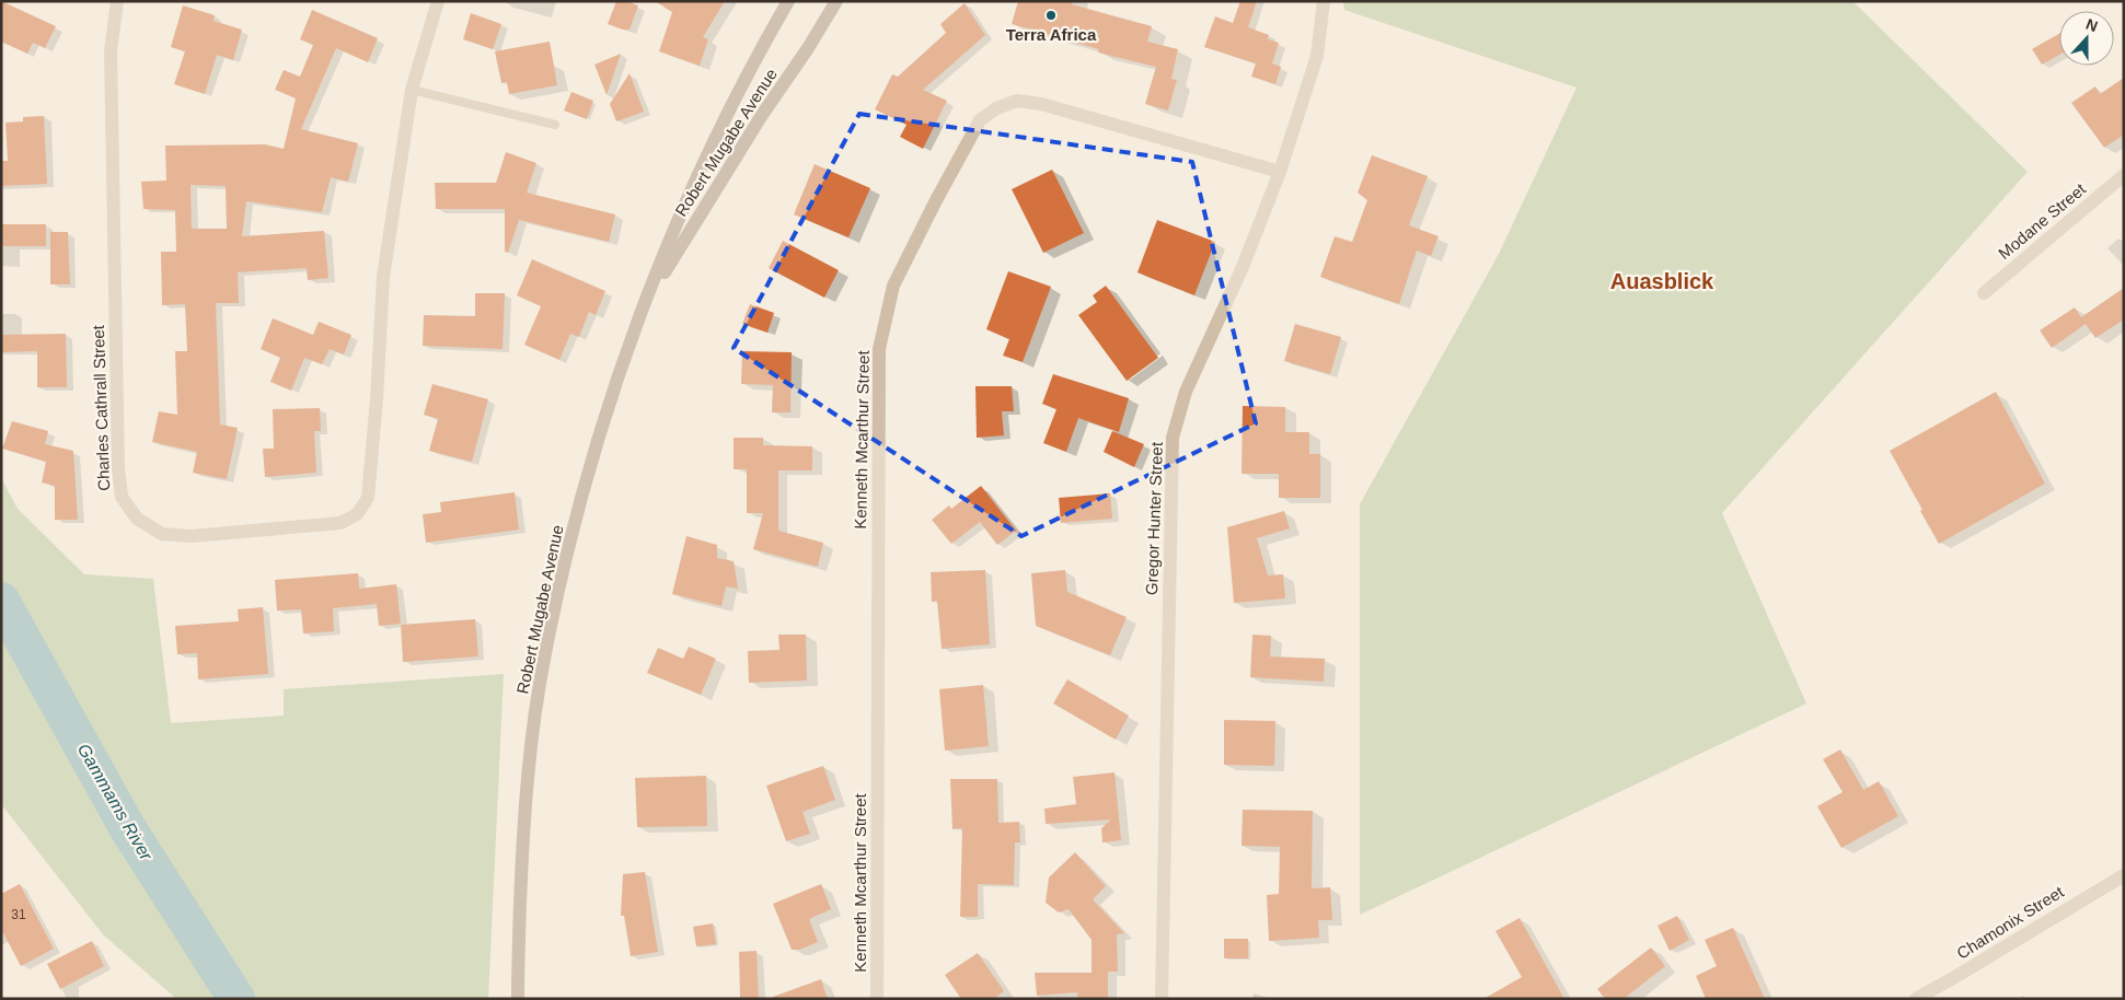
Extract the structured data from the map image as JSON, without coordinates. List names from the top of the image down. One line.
{"streets":{"main road":["Robert Mugabe Avenue"],"street":["Modane Street","Charles Cathrall Street","Kenneth Mcarthur Street","Gregor Hunter Street","Chamonix Street"]},"crossings":[["Kenneth Mcarthur Street","Gregor Hunter Street"]],"districts":["Auasblick"],"water":["Gammams River"],"places":["Terra Africa"],"house_numbers":["31"],"north":"top"}
